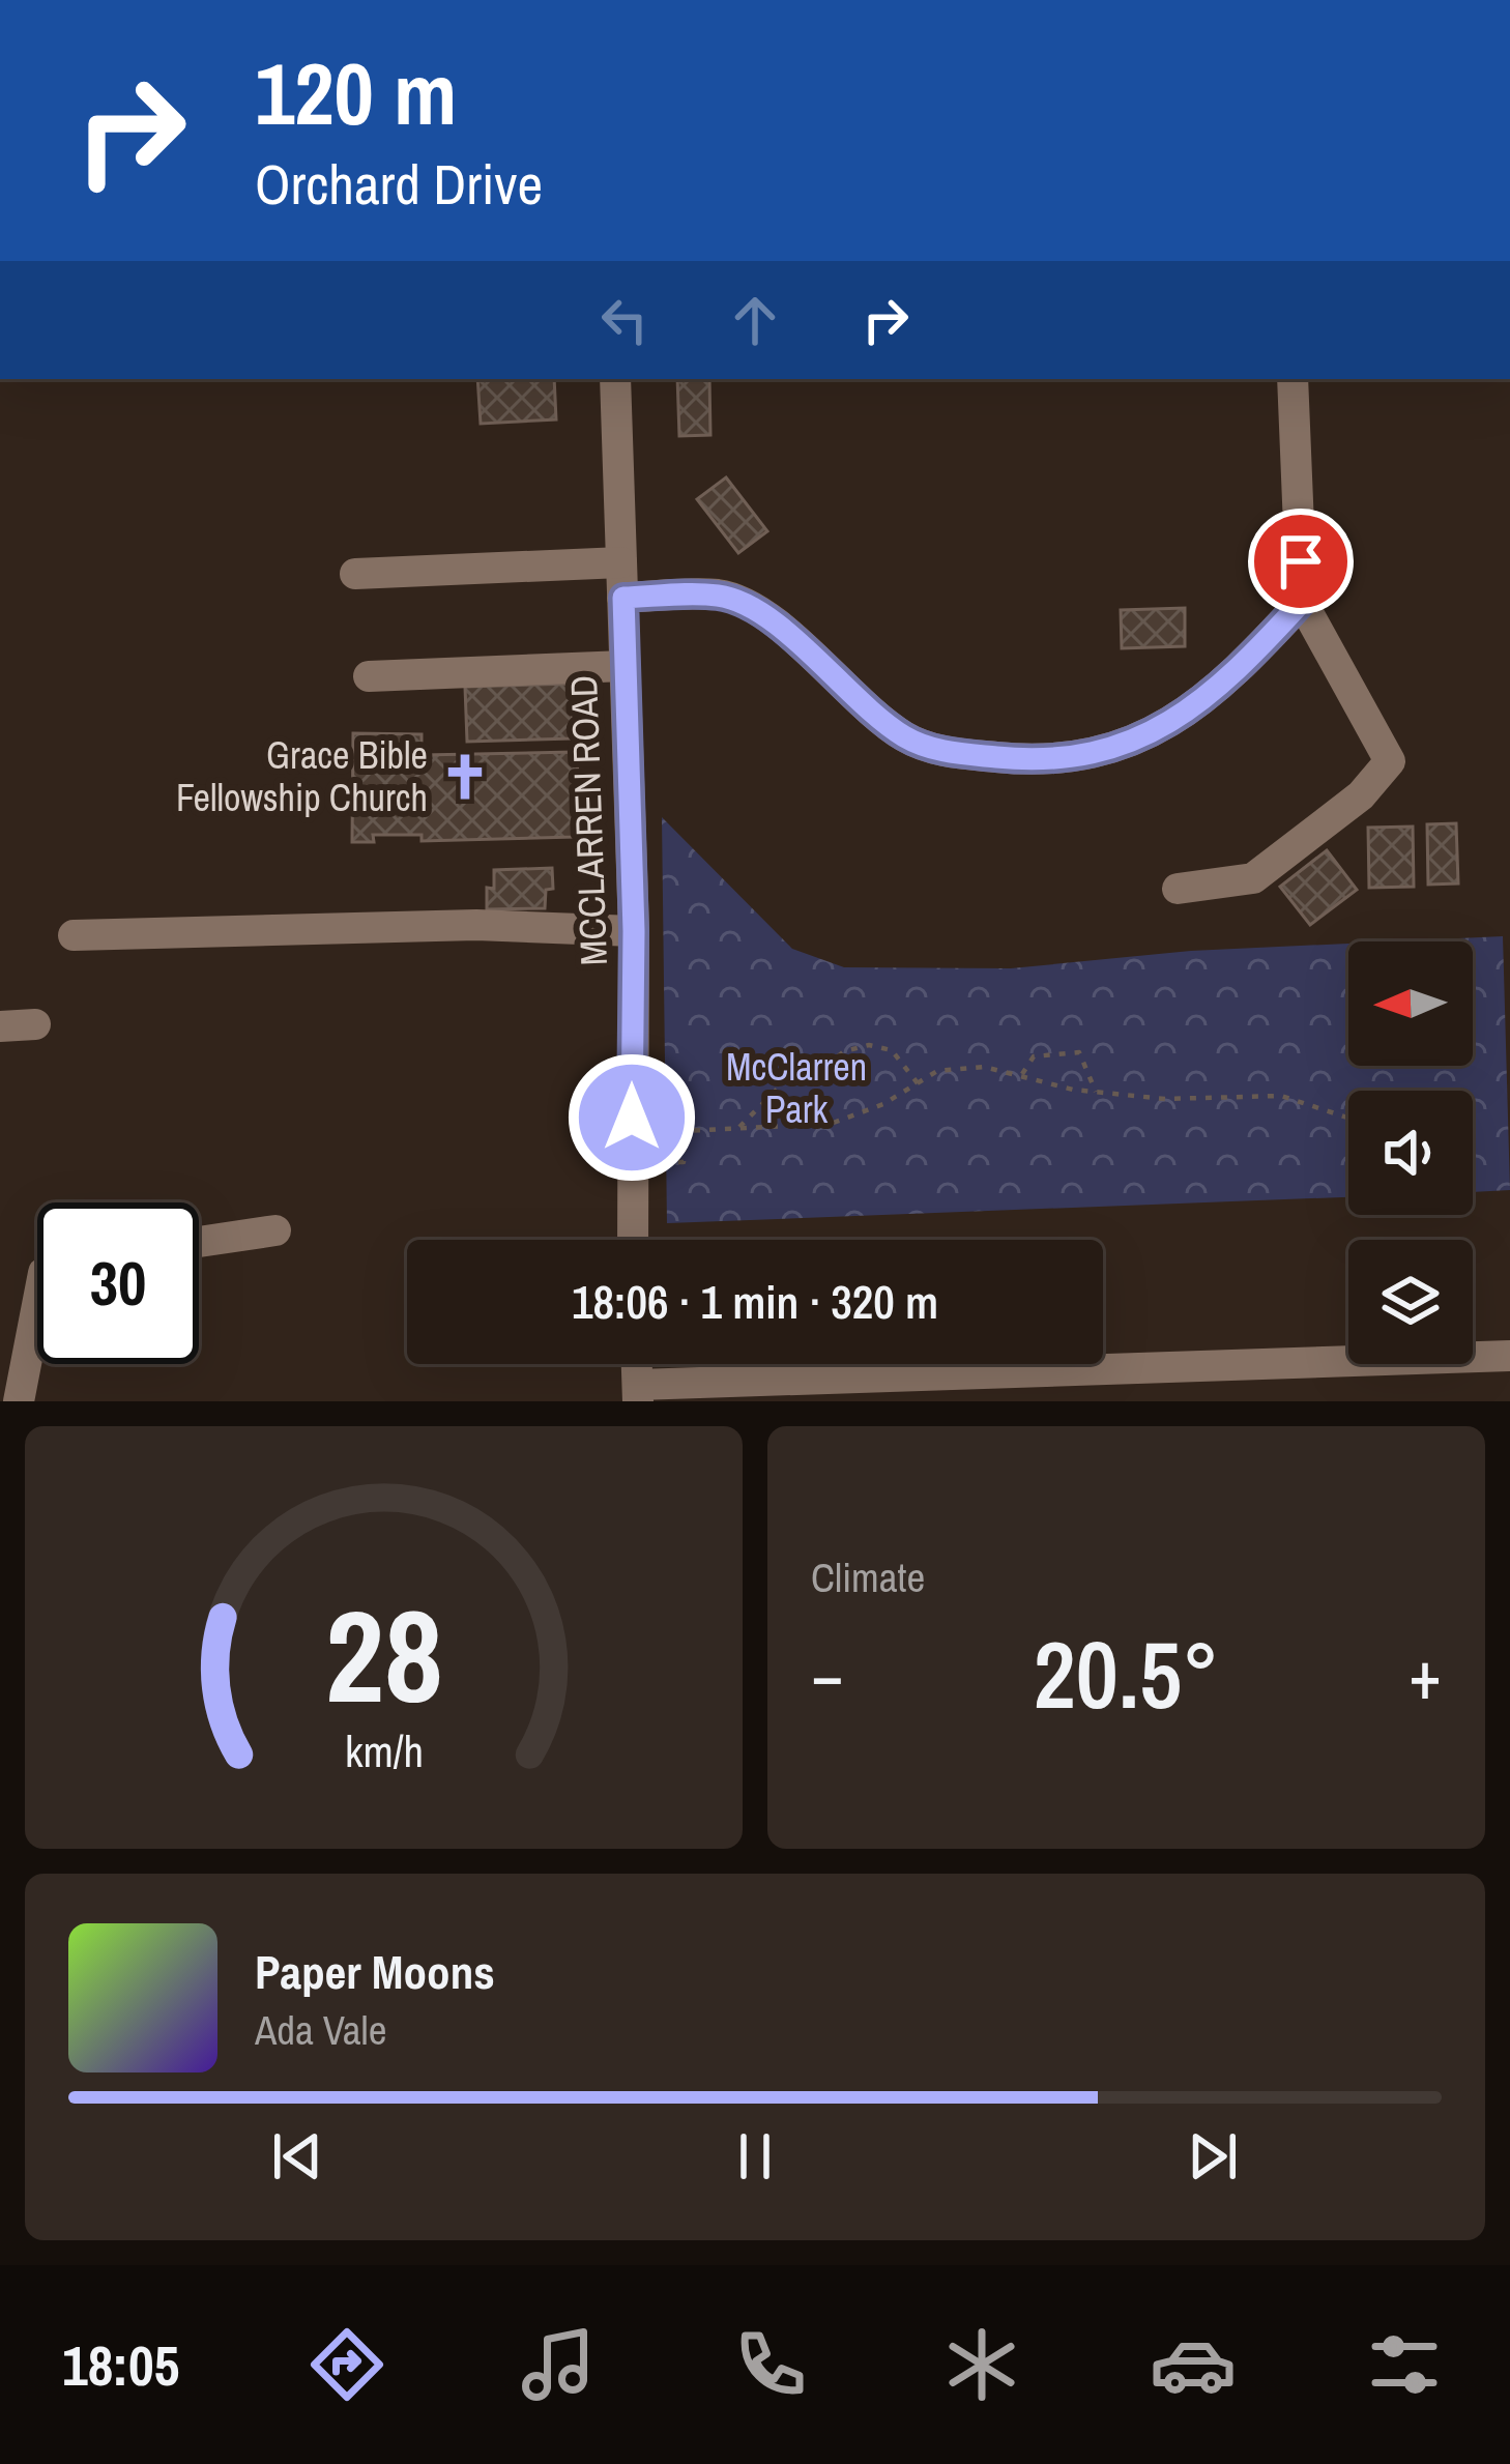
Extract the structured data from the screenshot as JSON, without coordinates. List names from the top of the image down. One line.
{"streets":{"street":["MCCLARREN ROAD"]},"parks":["McClarren Park"],"places":{"church":["Grace Bible Fellowship Church"]},"north":"left","page":{"turn":["120 m","Orchard Drive"],"limit":"30","trip":"18:06 · 1 min · 320 m","tile":"Climate","heat":["−","20.5°","+"],"song":["Paper Moons","Ada Vale"],"tabs":"18:05","gauge":["28","km/h"]}}
